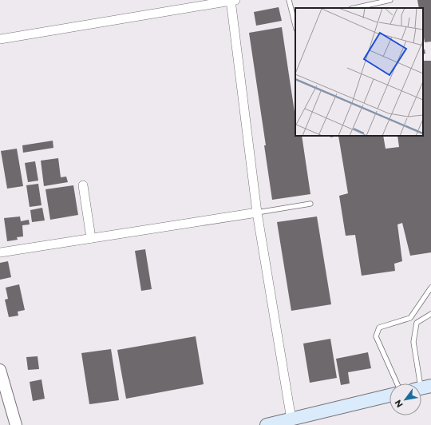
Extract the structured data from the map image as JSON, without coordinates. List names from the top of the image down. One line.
{"north":"bottom left"}
